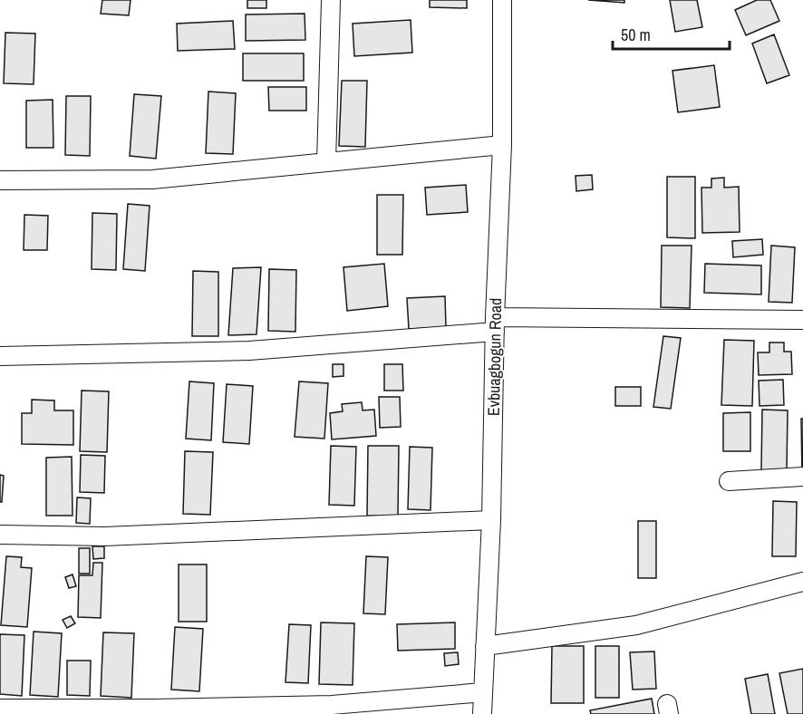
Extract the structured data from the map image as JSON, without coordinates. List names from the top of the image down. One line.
{"streets":{"street":["Evbuagbogun Road"]},"scale_bar":"50 m"}
